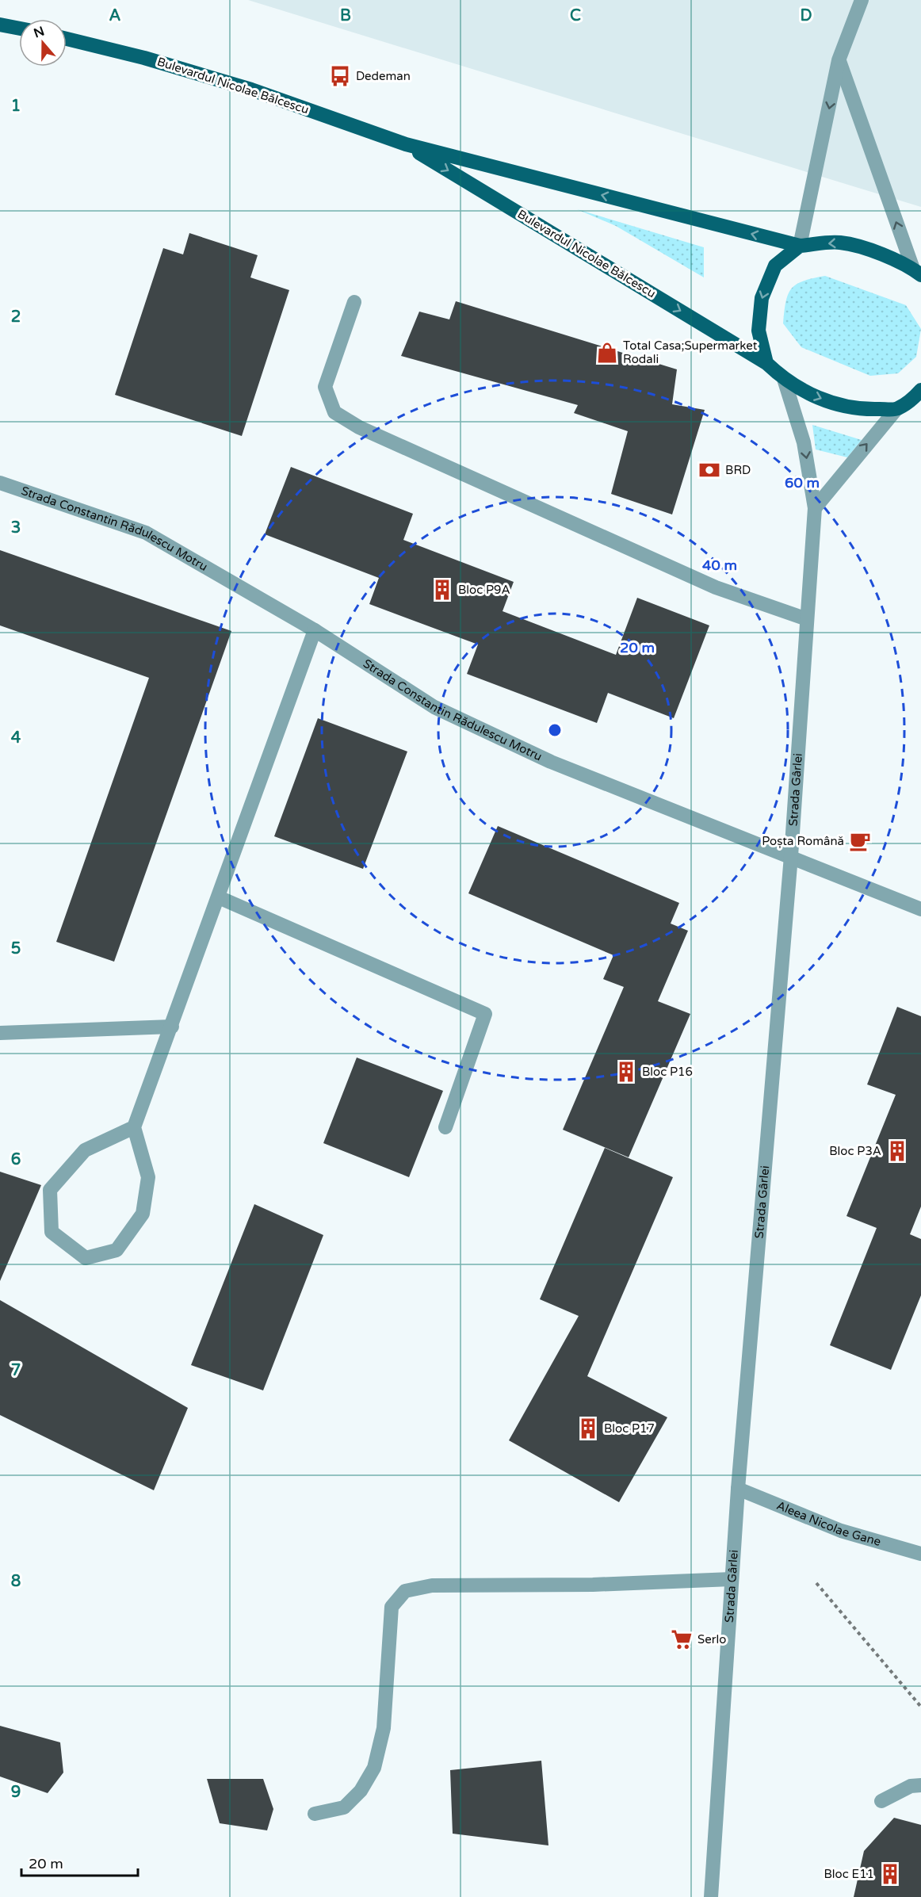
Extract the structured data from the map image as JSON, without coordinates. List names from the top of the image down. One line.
{"streets":{"main road":["Bulevardul Nicolae Bălcescu"],"street":["Strada Constantin Rădulescu Motru","Strada Gârlei","Aleea Nicolae Gane"]},"crossings":[["Bulevardul Nicolae Bălcescu","Strada Gârlei"],["Strada Constantin Rădulescu Motru","Strada Gârlei"],["Strada Gârlei","Aleea Nicolae Gane"]],"places":{"bus stop":["Dedeman"],"shop":["Total Casa;Supermarket Rodali"],"bank":["BRD"],"building":["Bloc P9A","Bloc P16","Bloc P3A","Bloc P17","Bloc E11"],"cafe":["Poșta Română"],"supermarket":["Serlo"]},"scale_bar":"20 m","north":"top","grid":{"columns":["A","B","C","D"],"rows":["1","2","3","4","5","6","7","8","9"]},"rings":["60 m","40 m","20 m"]}
